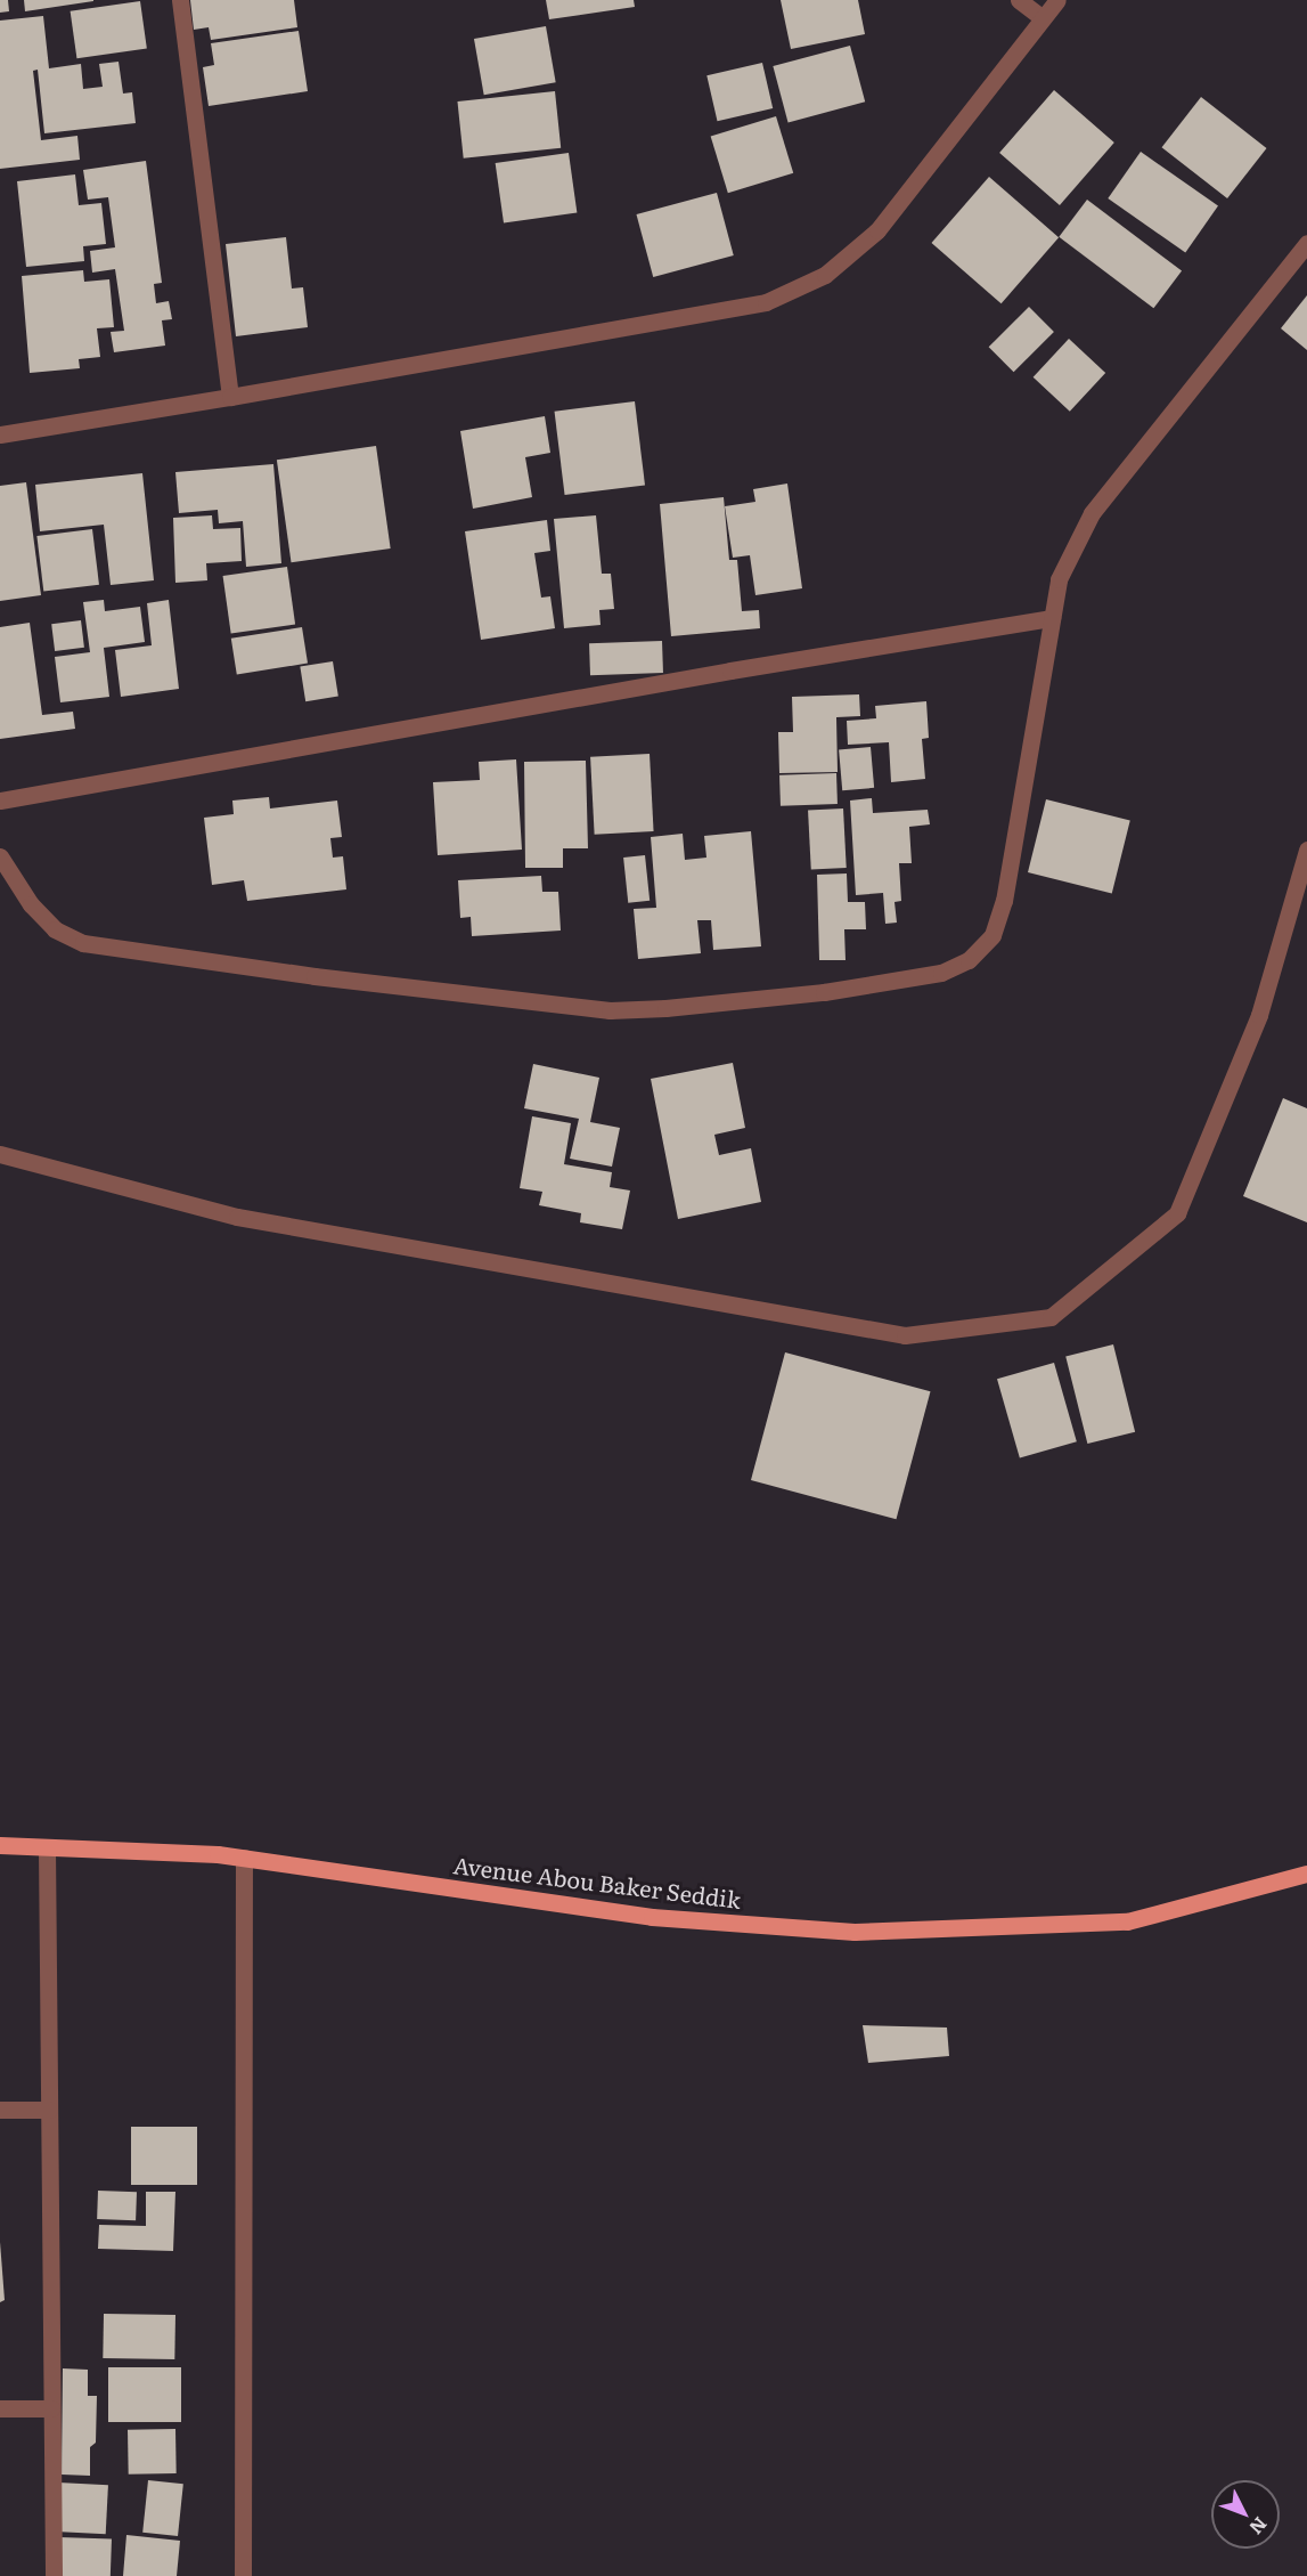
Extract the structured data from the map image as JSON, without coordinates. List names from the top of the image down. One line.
{"streets":{"main road":["Avenue Abou Baker Seddik"]},"north":"bottom right"}
